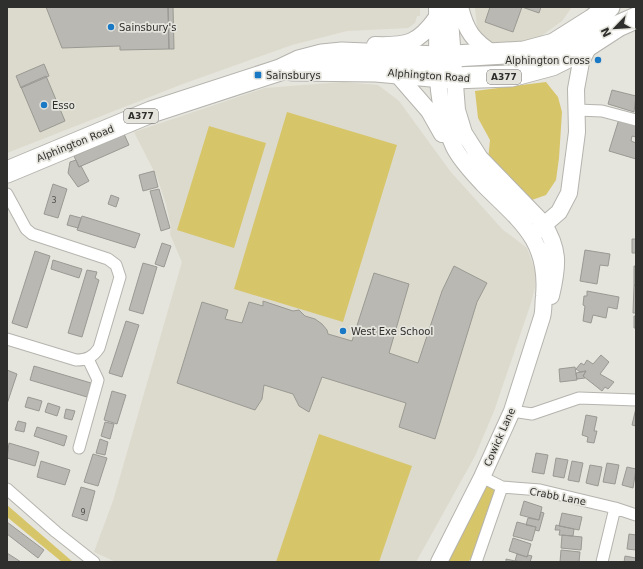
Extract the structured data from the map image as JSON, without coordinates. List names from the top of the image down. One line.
{"streets":{"highway":["Alphington Road","A377"],"street":["Cowick Lane","Crabb Lane"]},"crossings":[["Cowick Lane","Crabb Lane"]],"places":{"other":["Sainsbury's","Alphington Cross","Esso","West Exe School"],"transit":["Sainsburys"]},"house_numbers":["3","9"],"north":"bottom left"}
